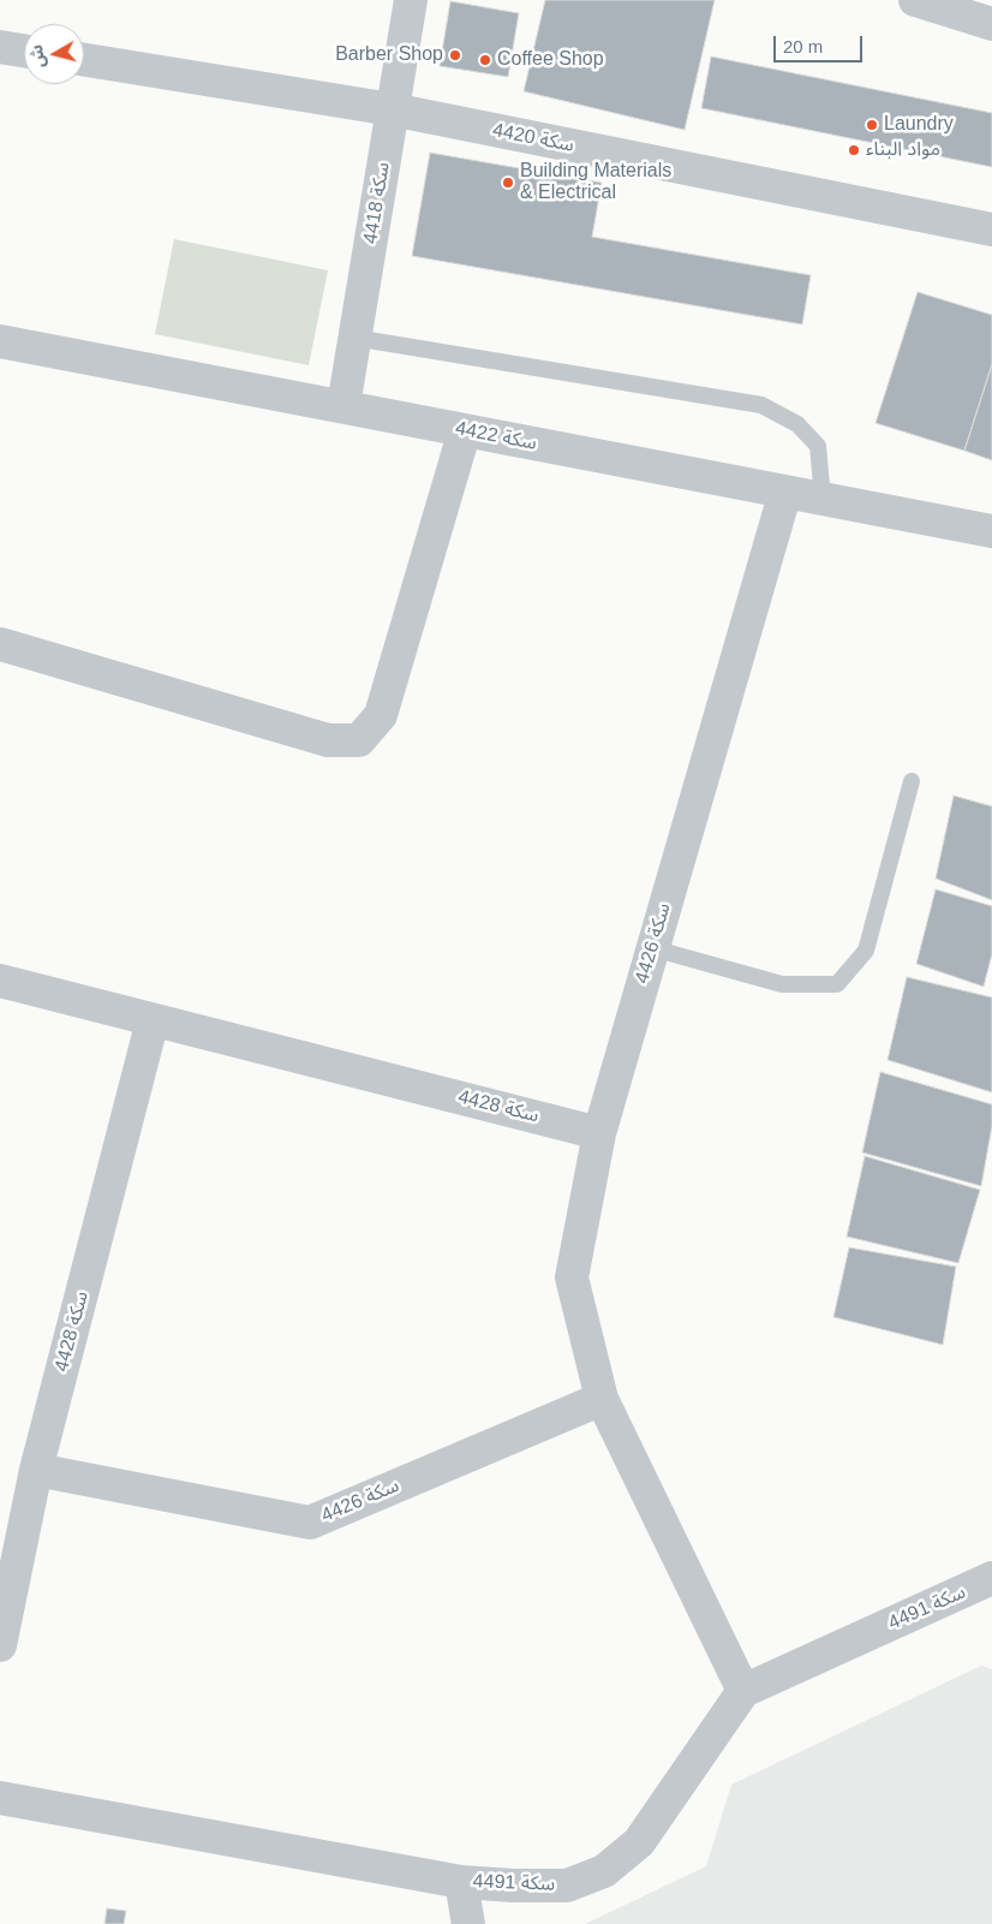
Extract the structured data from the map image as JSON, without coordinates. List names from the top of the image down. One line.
{"streets":{"street":["سكة 4420","سكة 4418","سكة 4422","سكة 4426","سكة 4428","سكة 4491"]},"crossings":[["سكة 4420","سكة 4418"],["سكة 4418","سكة 4422"],["سكة 4422","سكة 4426"],["سكة 4426","سكة 4428"],["سكة 4426","سكة 4491"]],"places":["Barber Shop","Coffee Shop","Laundry","مواد البناء","Building Materials & Electrical"],"scale_bar":"20 m","north":"left"}
